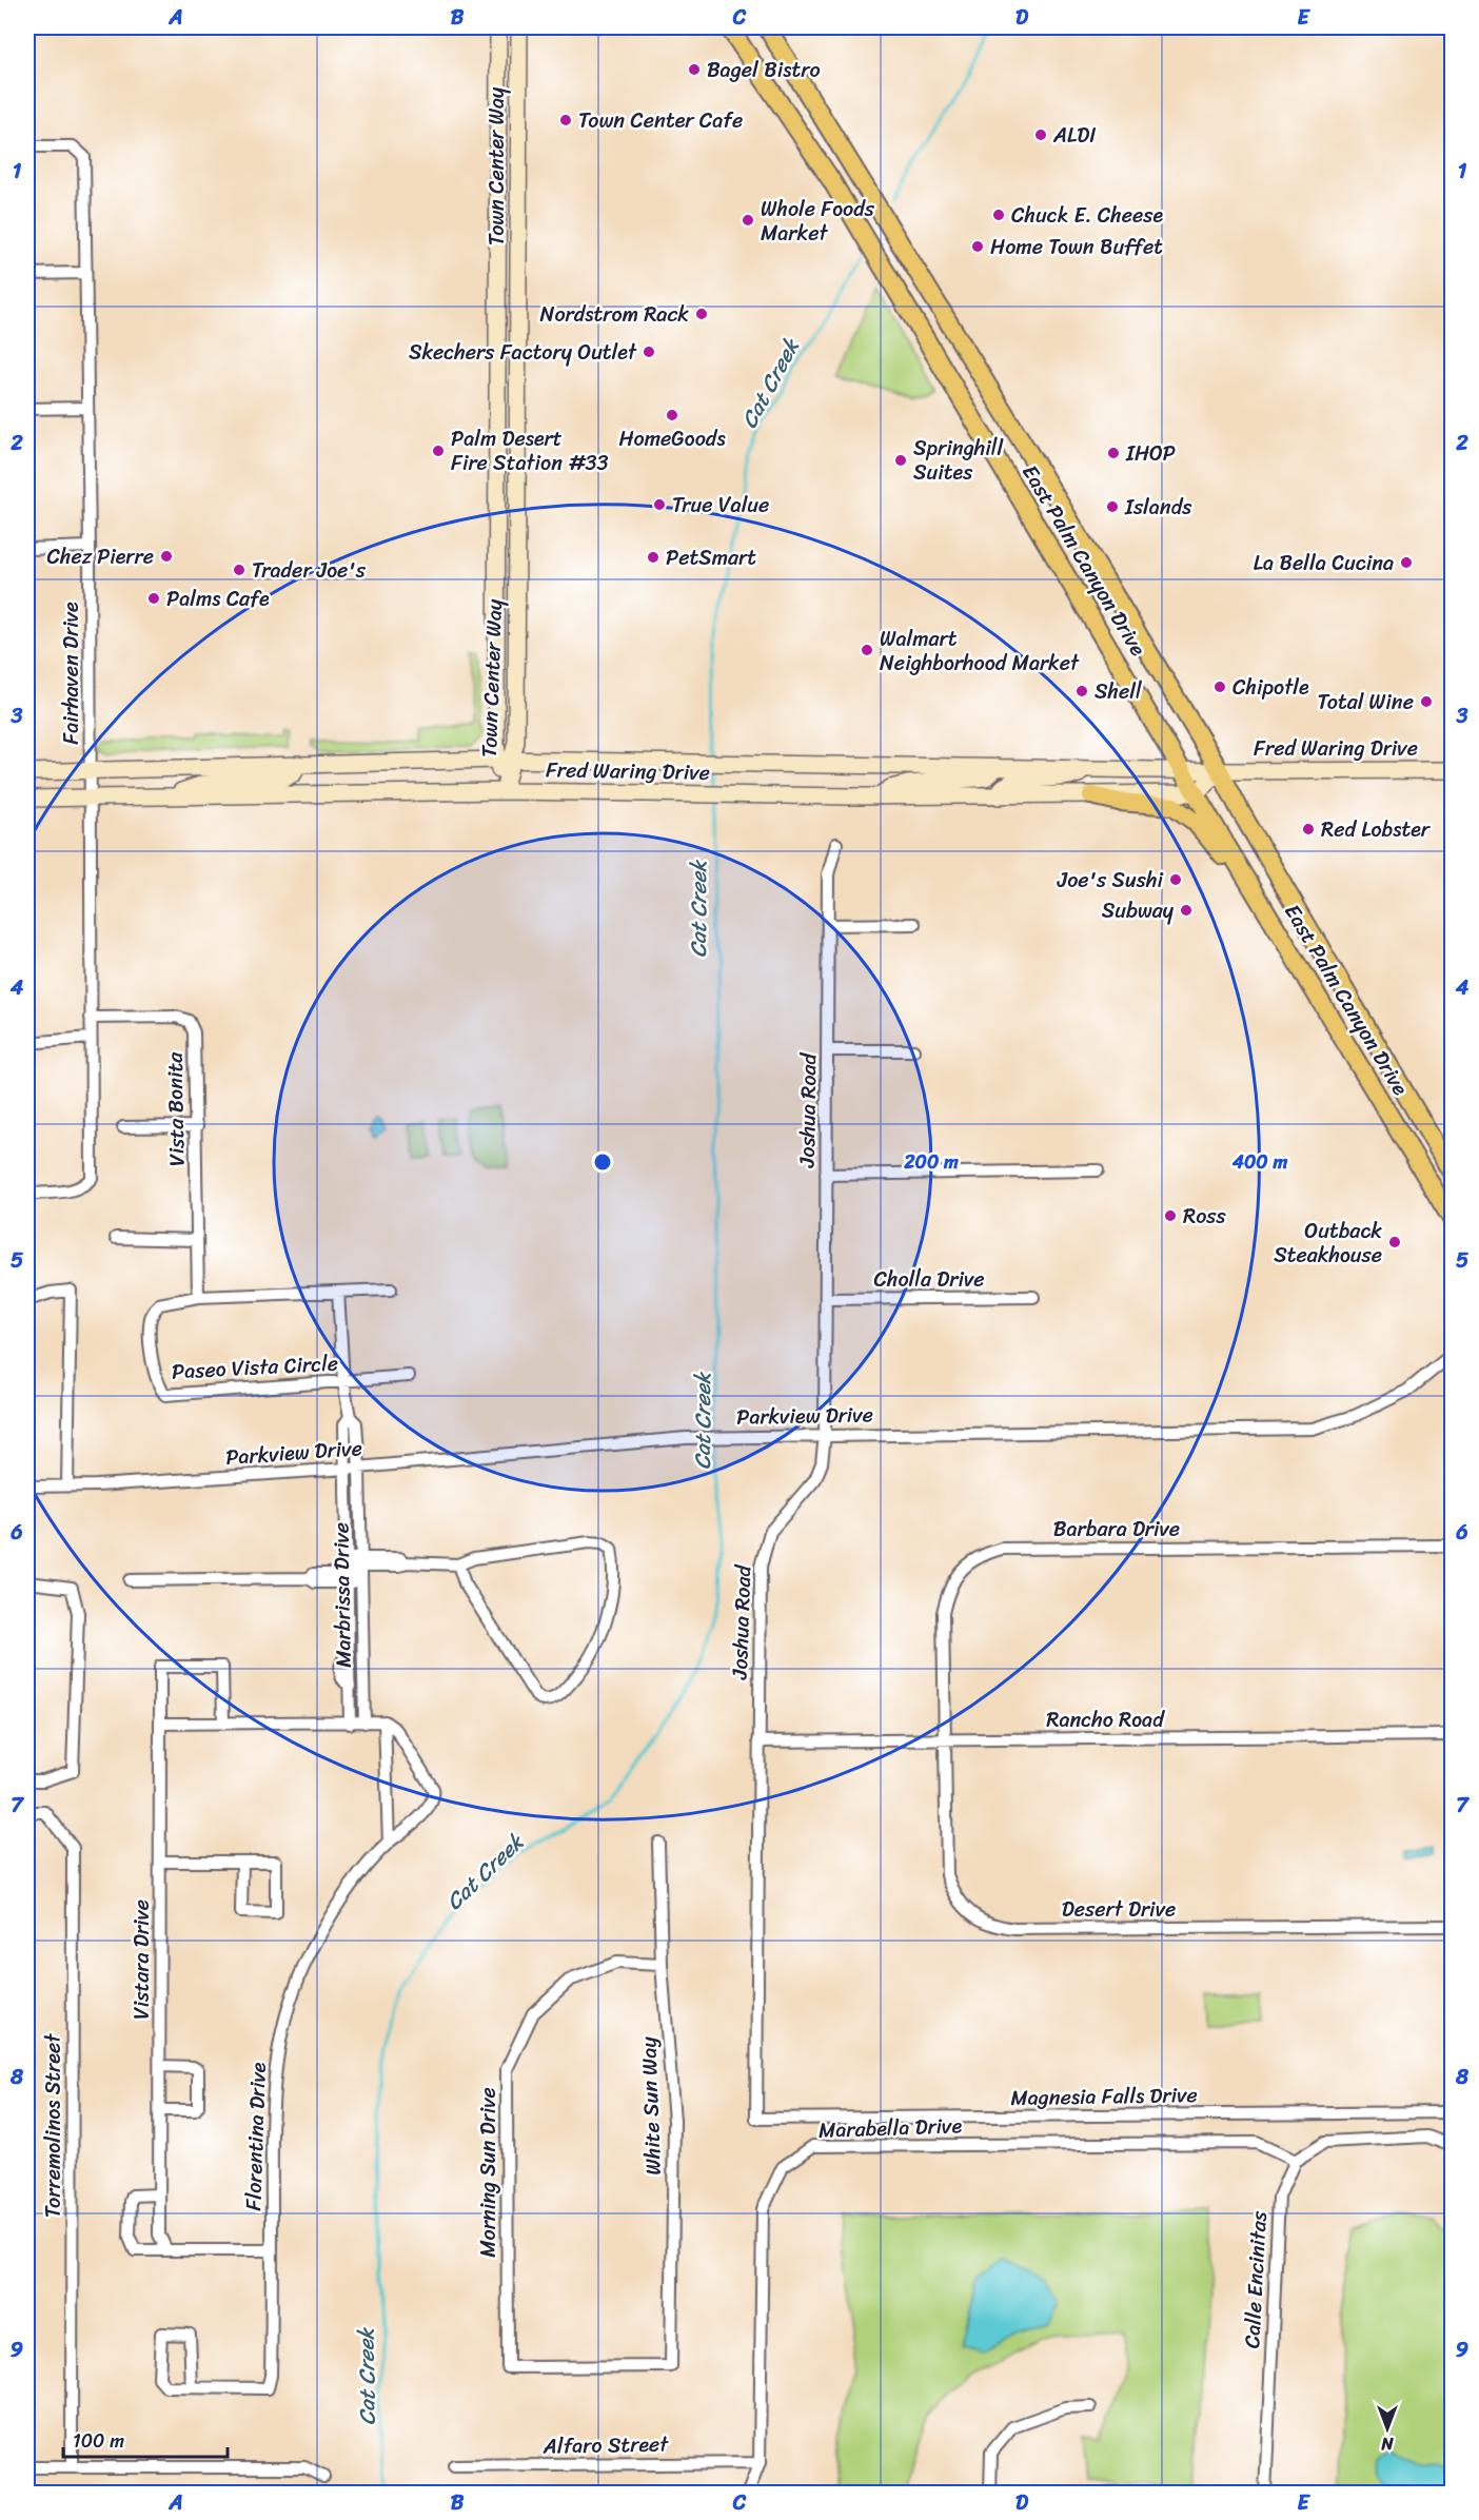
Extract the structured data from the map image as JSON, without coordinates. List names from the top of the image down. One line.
{"streets":{"main road":["Town Center Way","East Palm Canyon Drive","Fred Waring Drive"],"street":["Fairhaven Drive","Vista Bonita","Joshua Road","Cholla Drive","Paseo Vista Circle","Parkview Drive","Barbara Drive","Marbrissa Drive","Rancho Road","Desert Drive","Vistara Drive","Magnesia Falls Drive","White Sun Way","Torremolinos Street","Marabella Drive","Florentina Drive","Morning Sun Drive","Calle Encinitas","Alfaro Street"]},"crossings":[["Town Center Way","Fred Waring Drive"],["East Palm Canyon Drive","Fred Waring Drive"],["Fairhaven Drive","Fred Waring Drive"],["Fairhaven Drive","Vista Bonita"],["Vista Bonita","Paseo Vista Circle"],["Joshua Road","Cholla Drive"],["Joshua Road","Parkview Drive"],["Joshua Road","Rancho Road"],["Joshua Road","Magnesia Falls Drive"],["Paseo Vista Circle","Marbrissa Drive"],["Parkview Drive","Marbrissa Drive"],["Barbara Drive","Rancho Road"],["Barbara Drive","Desert Drive"],["Rancho Road","Desert Drive"],["White Sun Way","Morning Sun Drive"],["Marabella Drive","Calle Encinitas"],["Marabella Drive","Alfaro Street"]],"water":["Cat Creek"],"places":["Bagel Bistro","Town Center Cafe","ALDI","Chuck E. Cheese","Whole Foods Market","Home Town Buffet","Nordstrom Rack","Skechers Factory Outlet","HomeGoods","Palm Desert Fire Station #33","IHOP","Springhill Suites","True Value","Islands","Chez Pierre","PetSmart","La Bella Cucina","Trader Joe's","Palms Cafe","Walmart Neighborhood Market","Chipotle","Shell","Total Wine","Red Lobster","Joe's Sushi","Subway","Ross","Outback Steakhouse"],"scale_bar":"100 m","north":"bottom","grid":{"columns":["A","B","C","D","E"],"rows":["1","2","3","4","5","6","7","8","9"]},"rings":["200 m","400 m"]}
